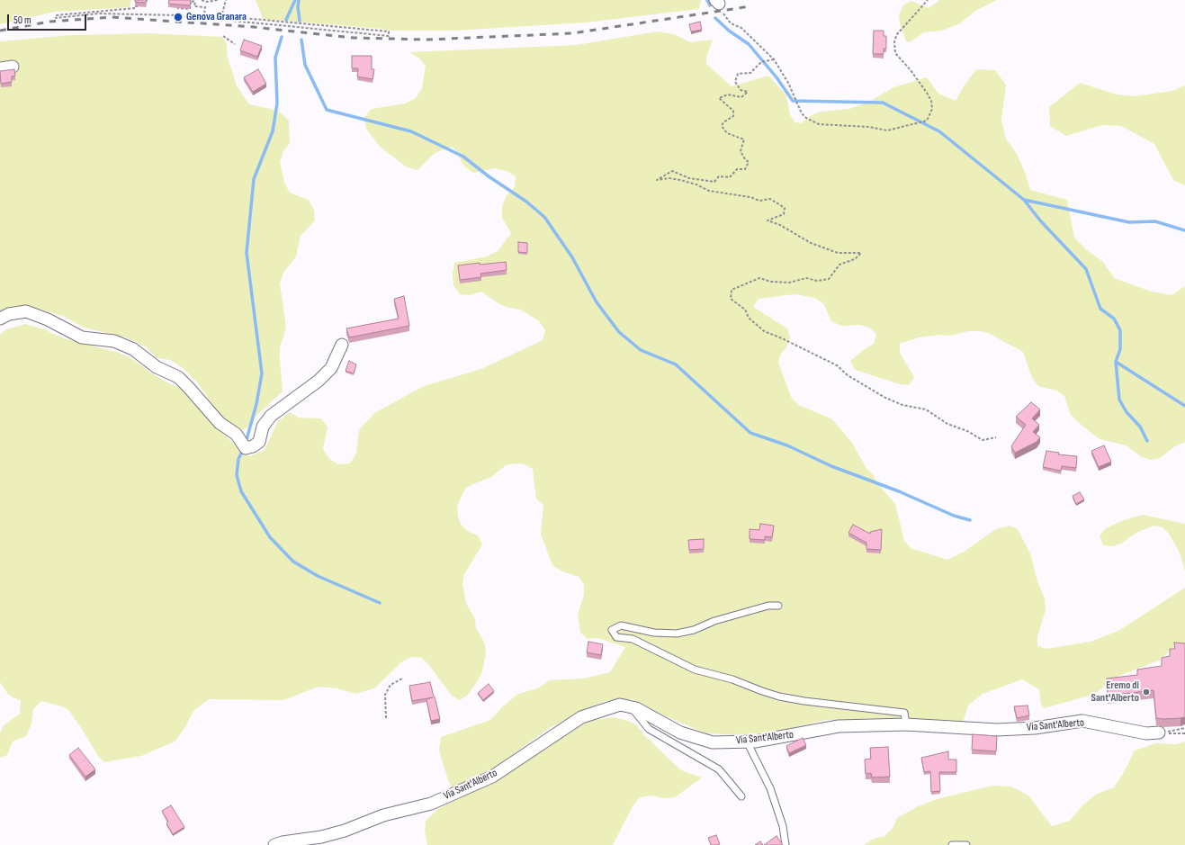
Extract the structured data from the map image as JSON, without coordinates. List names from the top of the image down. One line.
{"streets":{"street":["Via Sant'Alberto"]},"places":["Genova Granara","Eremo di Sant'Alberto"],"scale_bar":"50 m"}
